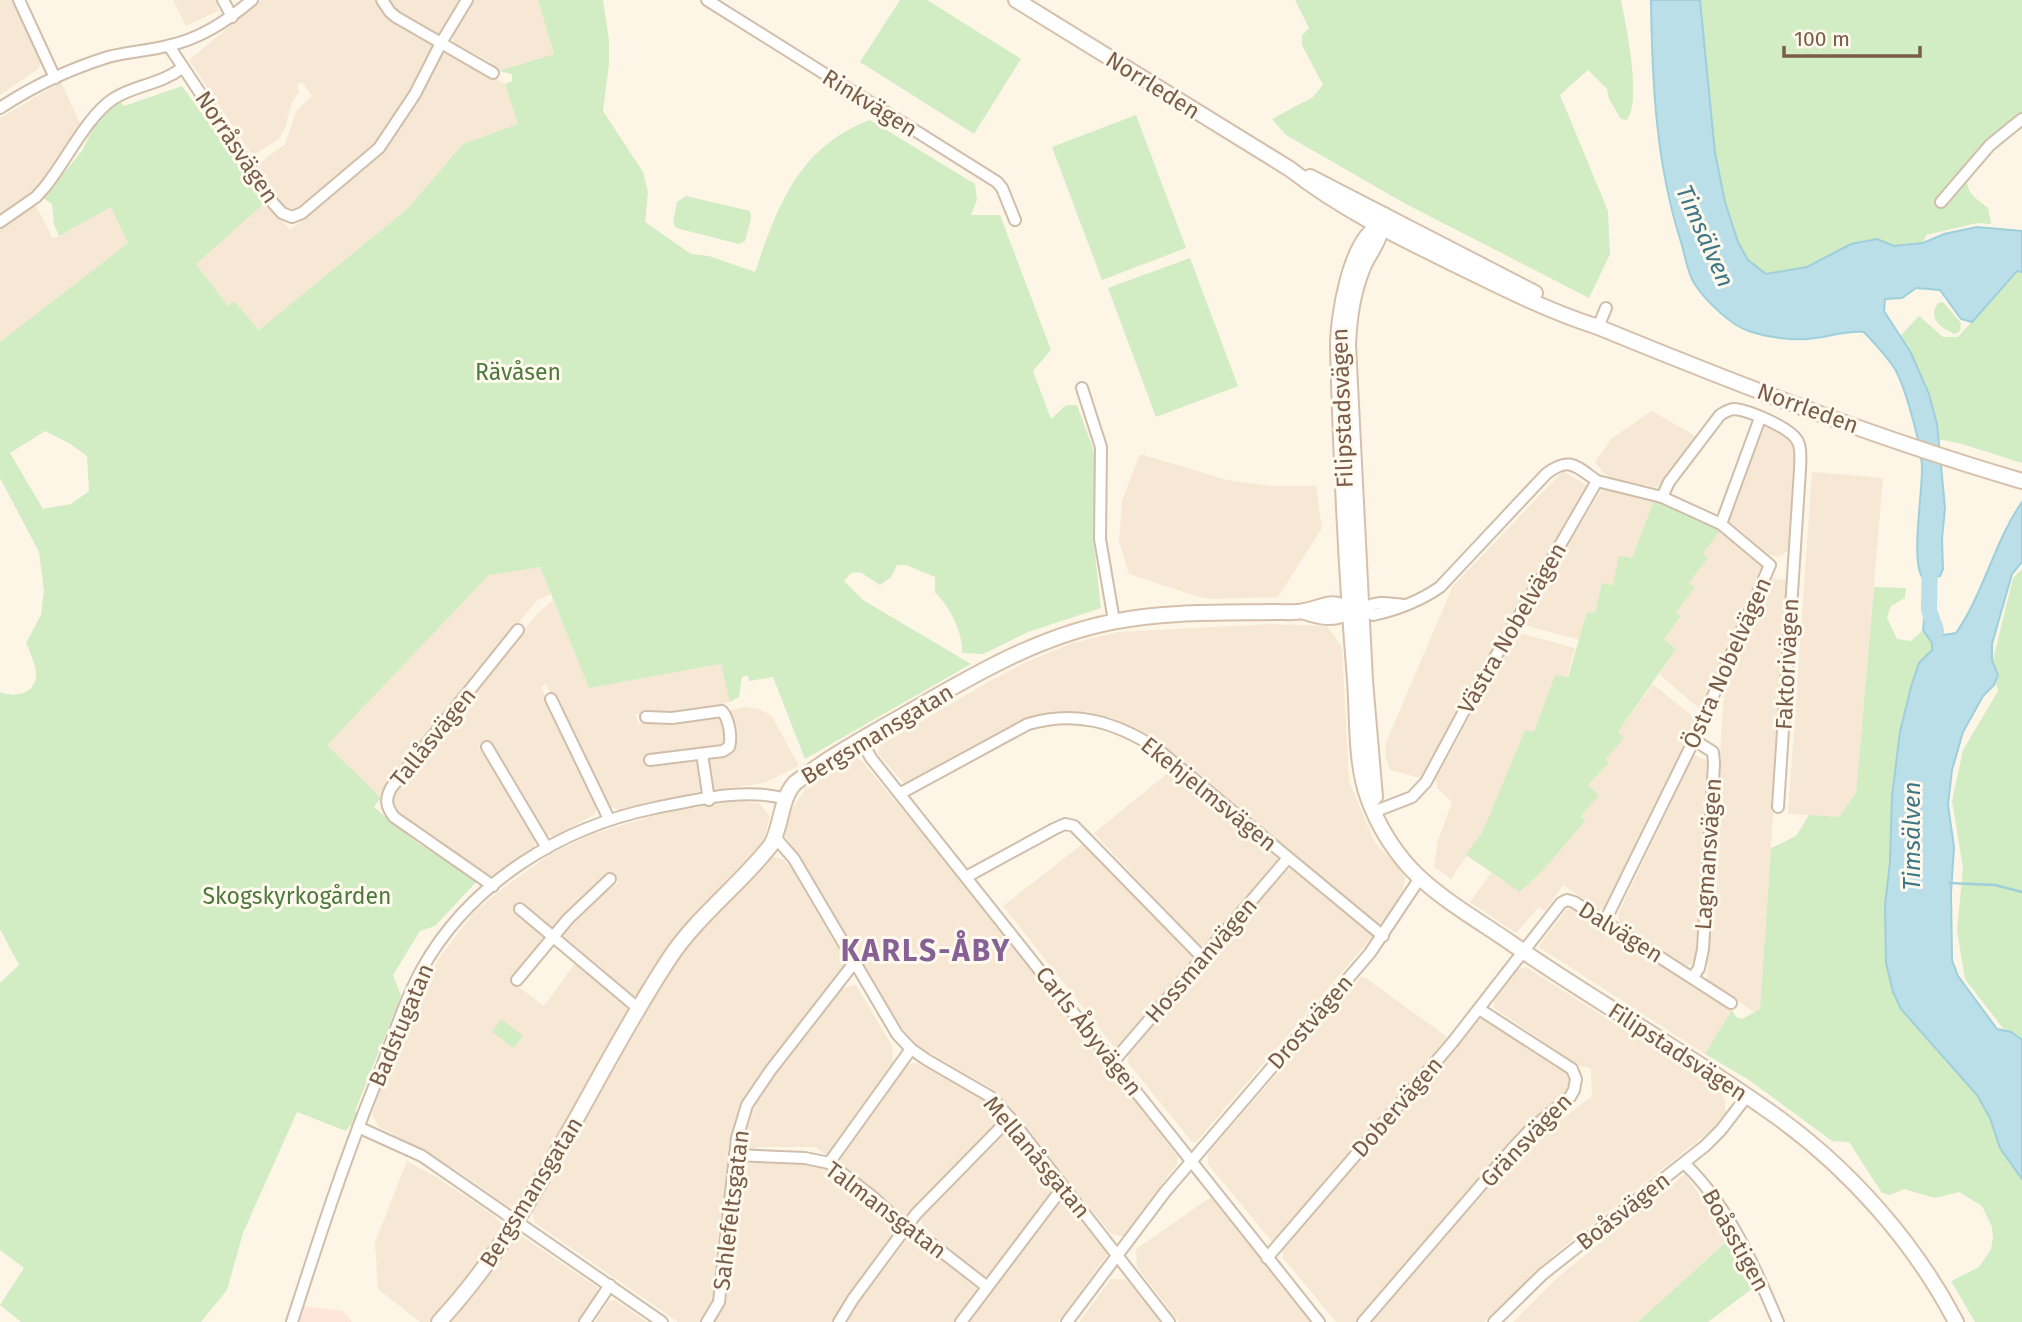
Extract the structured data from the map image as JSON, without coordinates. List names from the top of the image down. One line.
{"streets":{"street":["Norrleden","Rinkvägen","Norråsvägen","Filipstadsvägen","Västra Nobelvägen","Östra Nobelvägen","Faktorivägen","Bergsmansgatan","Tallåsvägen","Ekehjelmsvägen","Lagmansvägen","Dalvägen","Hossmanvägen","Drostvägen","Badstugatan","Carls Åbyvägen","Dobervägen","Gränsvägen","Mellanåsgatan","Sahlefeltsgatan","Talmansgatan","Boåsvägen","Boåsstigen"]},"crossings":[["Norrleden","Filipstadsvägen"],["Filipstadsvägen","Västra Nobelvägen"],["Filipstadsvägen","Bergsmansgatan"],["Filipstadsvägen","Dalvägen"],["Filipstadsvägen","Drostvägen"],["Filipstadsvägen","Dobervägen"],["Filipstadsvägen","Boåsvägen"],["Västra Nobelvägen","Bergsmansgatan"],["Östra Nobelvägen","Lagmansvägen"],["Östra Nobelvägen","Dalvägen"],["Bergsmansgatan","Badstugatan"],["Bergsmansgatan","Carls Åbyvägen"],["Bergsmansgatan","Mellanåsgatan"],["Tallåsvägen","Badstugatan"],["Ekehjelmsvägen","Hossmanvägen"],["Ekehjelmsvägen","Drostvägen"],["Ekehjelmsvägen","Carls Åbyvägen"],["Lagmansvägen","Dalvägen"],["Dalvägen","Dobervägen"],["Hossmanvägen","Carls Åbyvägen"],["Drostvägen","Carls Åbyvägen"],["Drostvägen","Mellanåsgatan"],["Carls Åbyvägen","Dobervägen"],["Dobervägen","Gränsvägen"],["Mellanåsgatan","Sahlefeltsgatan"],["Sahlefeltsgatan","Talmansgatan"],["Boåsvägen","Boåsstigen"]],"districts":["KARLS-ÅBY"],"water":["Timsälven"],"parks":["Rävåsen","Skogskyrkogården"],"scale_bar":"100 m"}
